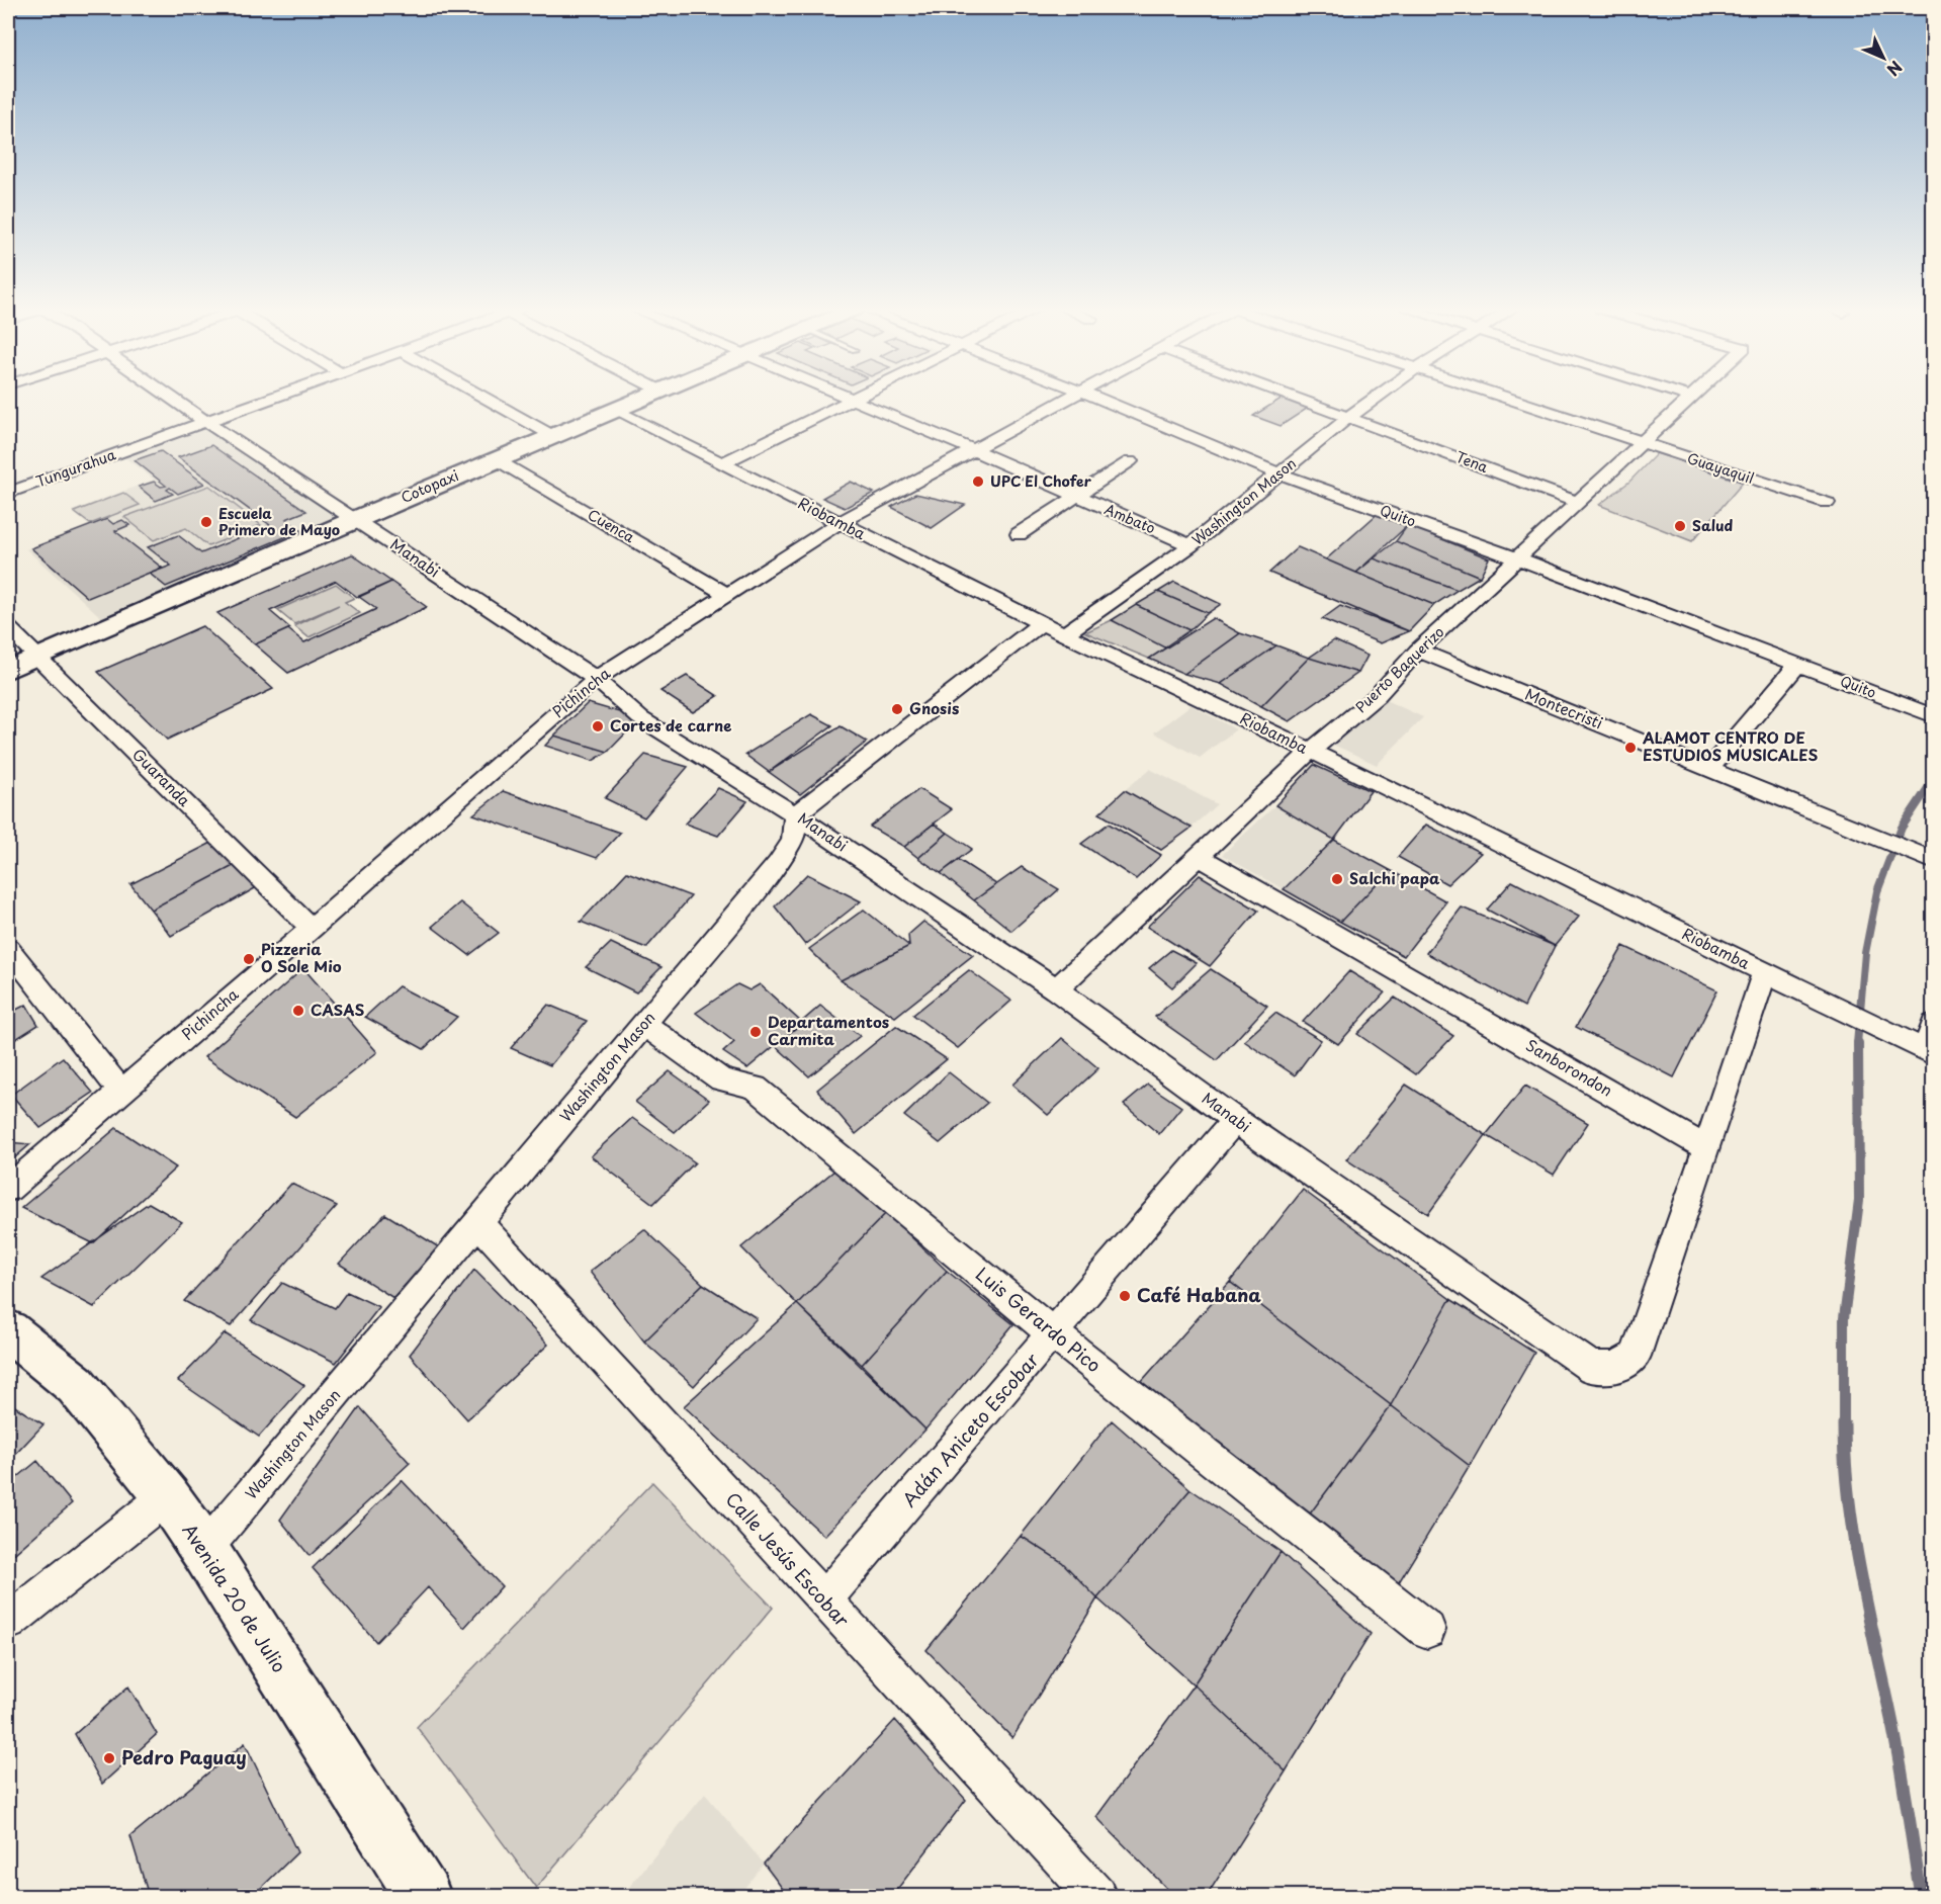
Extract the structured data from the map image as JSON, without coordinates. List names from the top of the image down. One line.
{"streets":{"street":["Tena","Tungurahua","Guayaquil","Cotopaxi","Washington Mason","Quito","Riobamba","Ambato","Cuenca","Manabi","Puerto Baquerizo","Pichincha","Montecristi","Guaranda","Sanborondon","Luis Gerardo Pico","Adán Aniceto Escobar","Calle Jesús Escobar","Avenida 20 de Julio"]},"crossings":[["Tena","Washington Mason"],["Tena","Puerto Baquerizo"],["Tungurahua","Manabi"],["Guayaquil","Puerto Baquerizo"],["Cotopaxi","Riobamba"],["Cotopaxi","Cuenca"],["Cotopaxi","Manabi"],["Cotopaxi","Guaranda"],["Washington Mason","Quito"],["Washington Mason","Riobamba"],["Washington Mason","Ambato"],["Washington Mason","Manabi"],["Washington Mason","Luis Gerardo Pico"],["Washington Mason","Calle Jesús Escobar"],["Washington Mason","Avenida 20 de Julio"],["Quito","Puerto Baquerizo"],["Riobamba","Puerto Baquerizo"],["Riobamba","Pichincha"],["Ambato","Pichincha"],["Cuenca","Pichincha"],["Manabi","Puerto Baquerizo"],["Manabi","Pichincha"],["Manabi","Sanborondon"],["Manabi","Adán Aniceto Escobar"],["Puerto Baquerizo","Montecristi"],["Puerto Baquerizo","Sanborondon"],["Pichincha","Guaranda"],["Luis Gerardo Pico","Adán Aniceto Escobar"],["Adán Aniceto Escobar","Calle Jesús Escobar"]],"places":["UPC El Chofer","Escuela Primero de Mayo","Salud","Gnosis","Cortes de carne","ALAMOT CENTRO DE ESTUDIOS MUSICALES","Salchi papa","Pizzeria O Sole Mio","CASAS","Departamentos Carmita","Café Habana","Pedro Paguay"],"north":"bottom right"}
